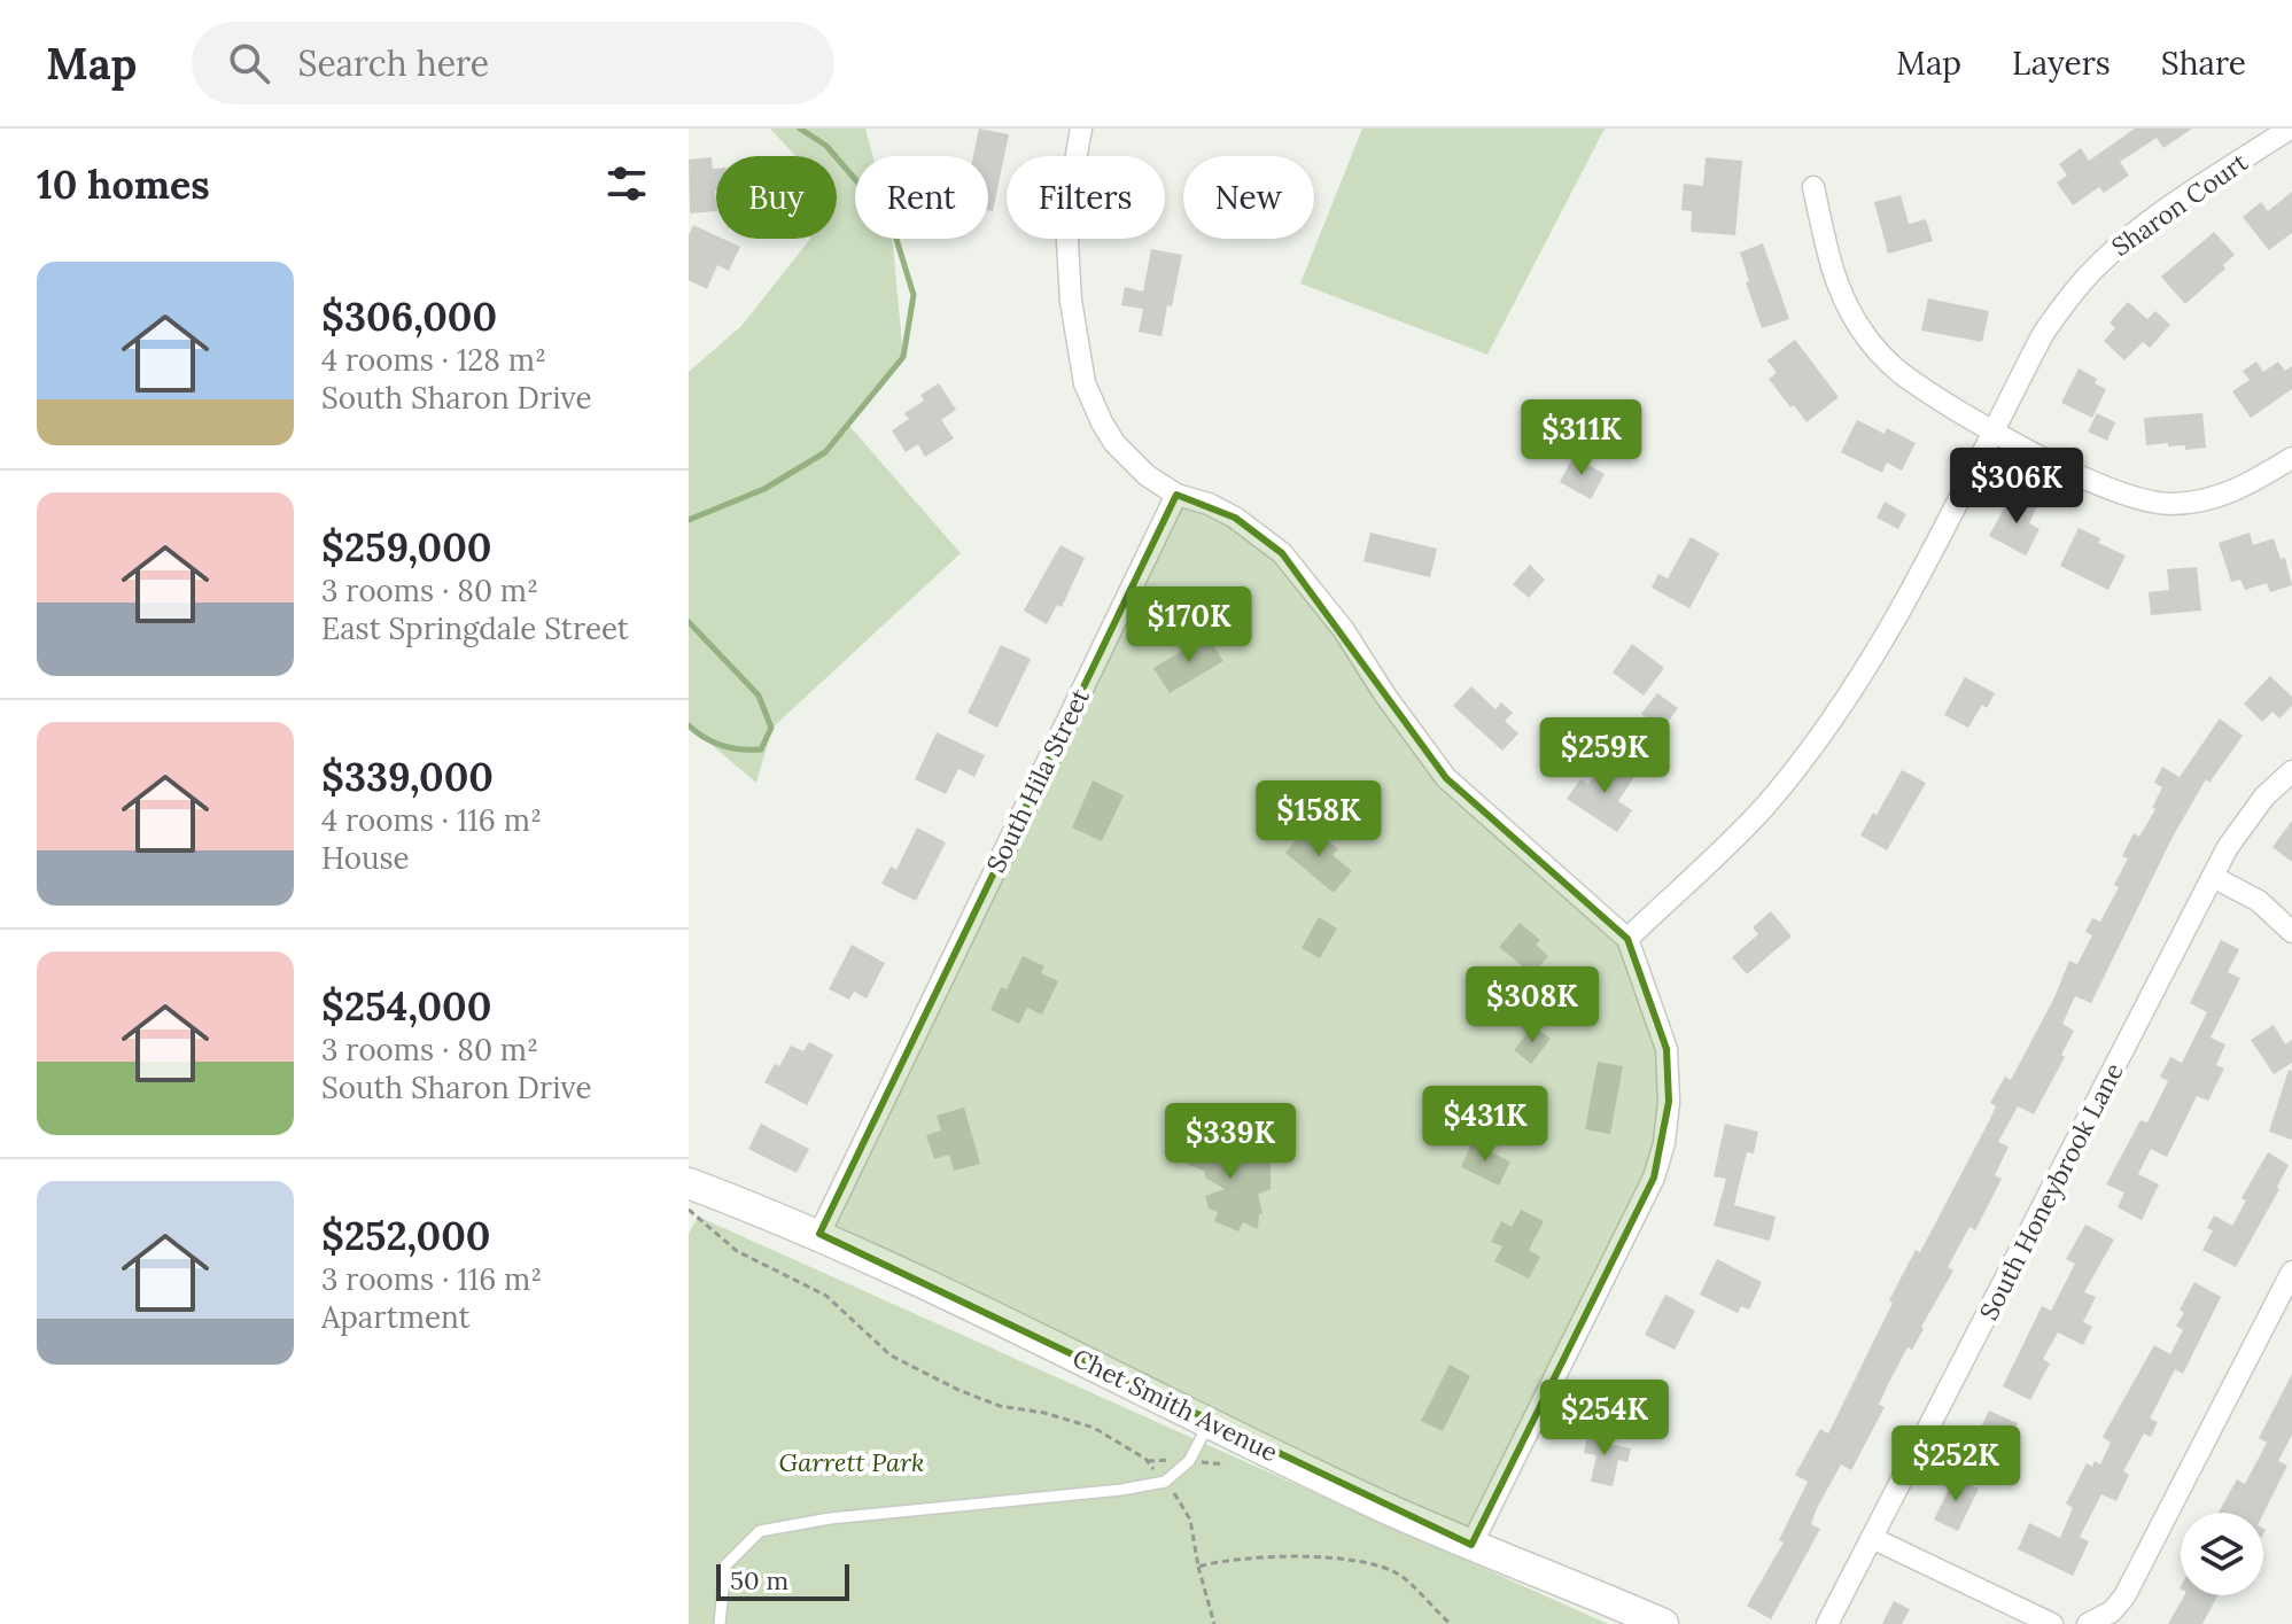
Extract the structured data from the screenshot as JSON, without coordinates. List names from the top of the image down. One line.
{"streets":{"street":["Sharon Court","South Hila Street","South Honeybrook Lane","Chet Smith Avenue"]},"crossings":[["South Hila Street","Chet Smith Avenue"]],"parks":["Garrett Park"],"scale_bar":"50 m","page":{"header":"Map","search":"Search here","nav":["Map","Layers","Share"],"heading":"10 homes","chip":["Buy","Rent","Filters","New"],"list":[{"name":"$306,000","note":"4 rooms · 128 m² · South Sharon Drive"},{"name":"$259,000","note":"3 rooms · 80 m² · East Springdale Street"},{"name":"$339,000","note":"4 rooms · 116 m² · House"},{"name":"$254,000","note":"3 rooms · 80 m² · South Sharon Drive"},{"name":"$252,000","note":"3 rooms · 116 m² · Apartment"}],"price":["$311K","$306K","$170K","$259K","$158K","$308K","$431K","$339K","$254K","$252K"],"scale":"50 m"}}
